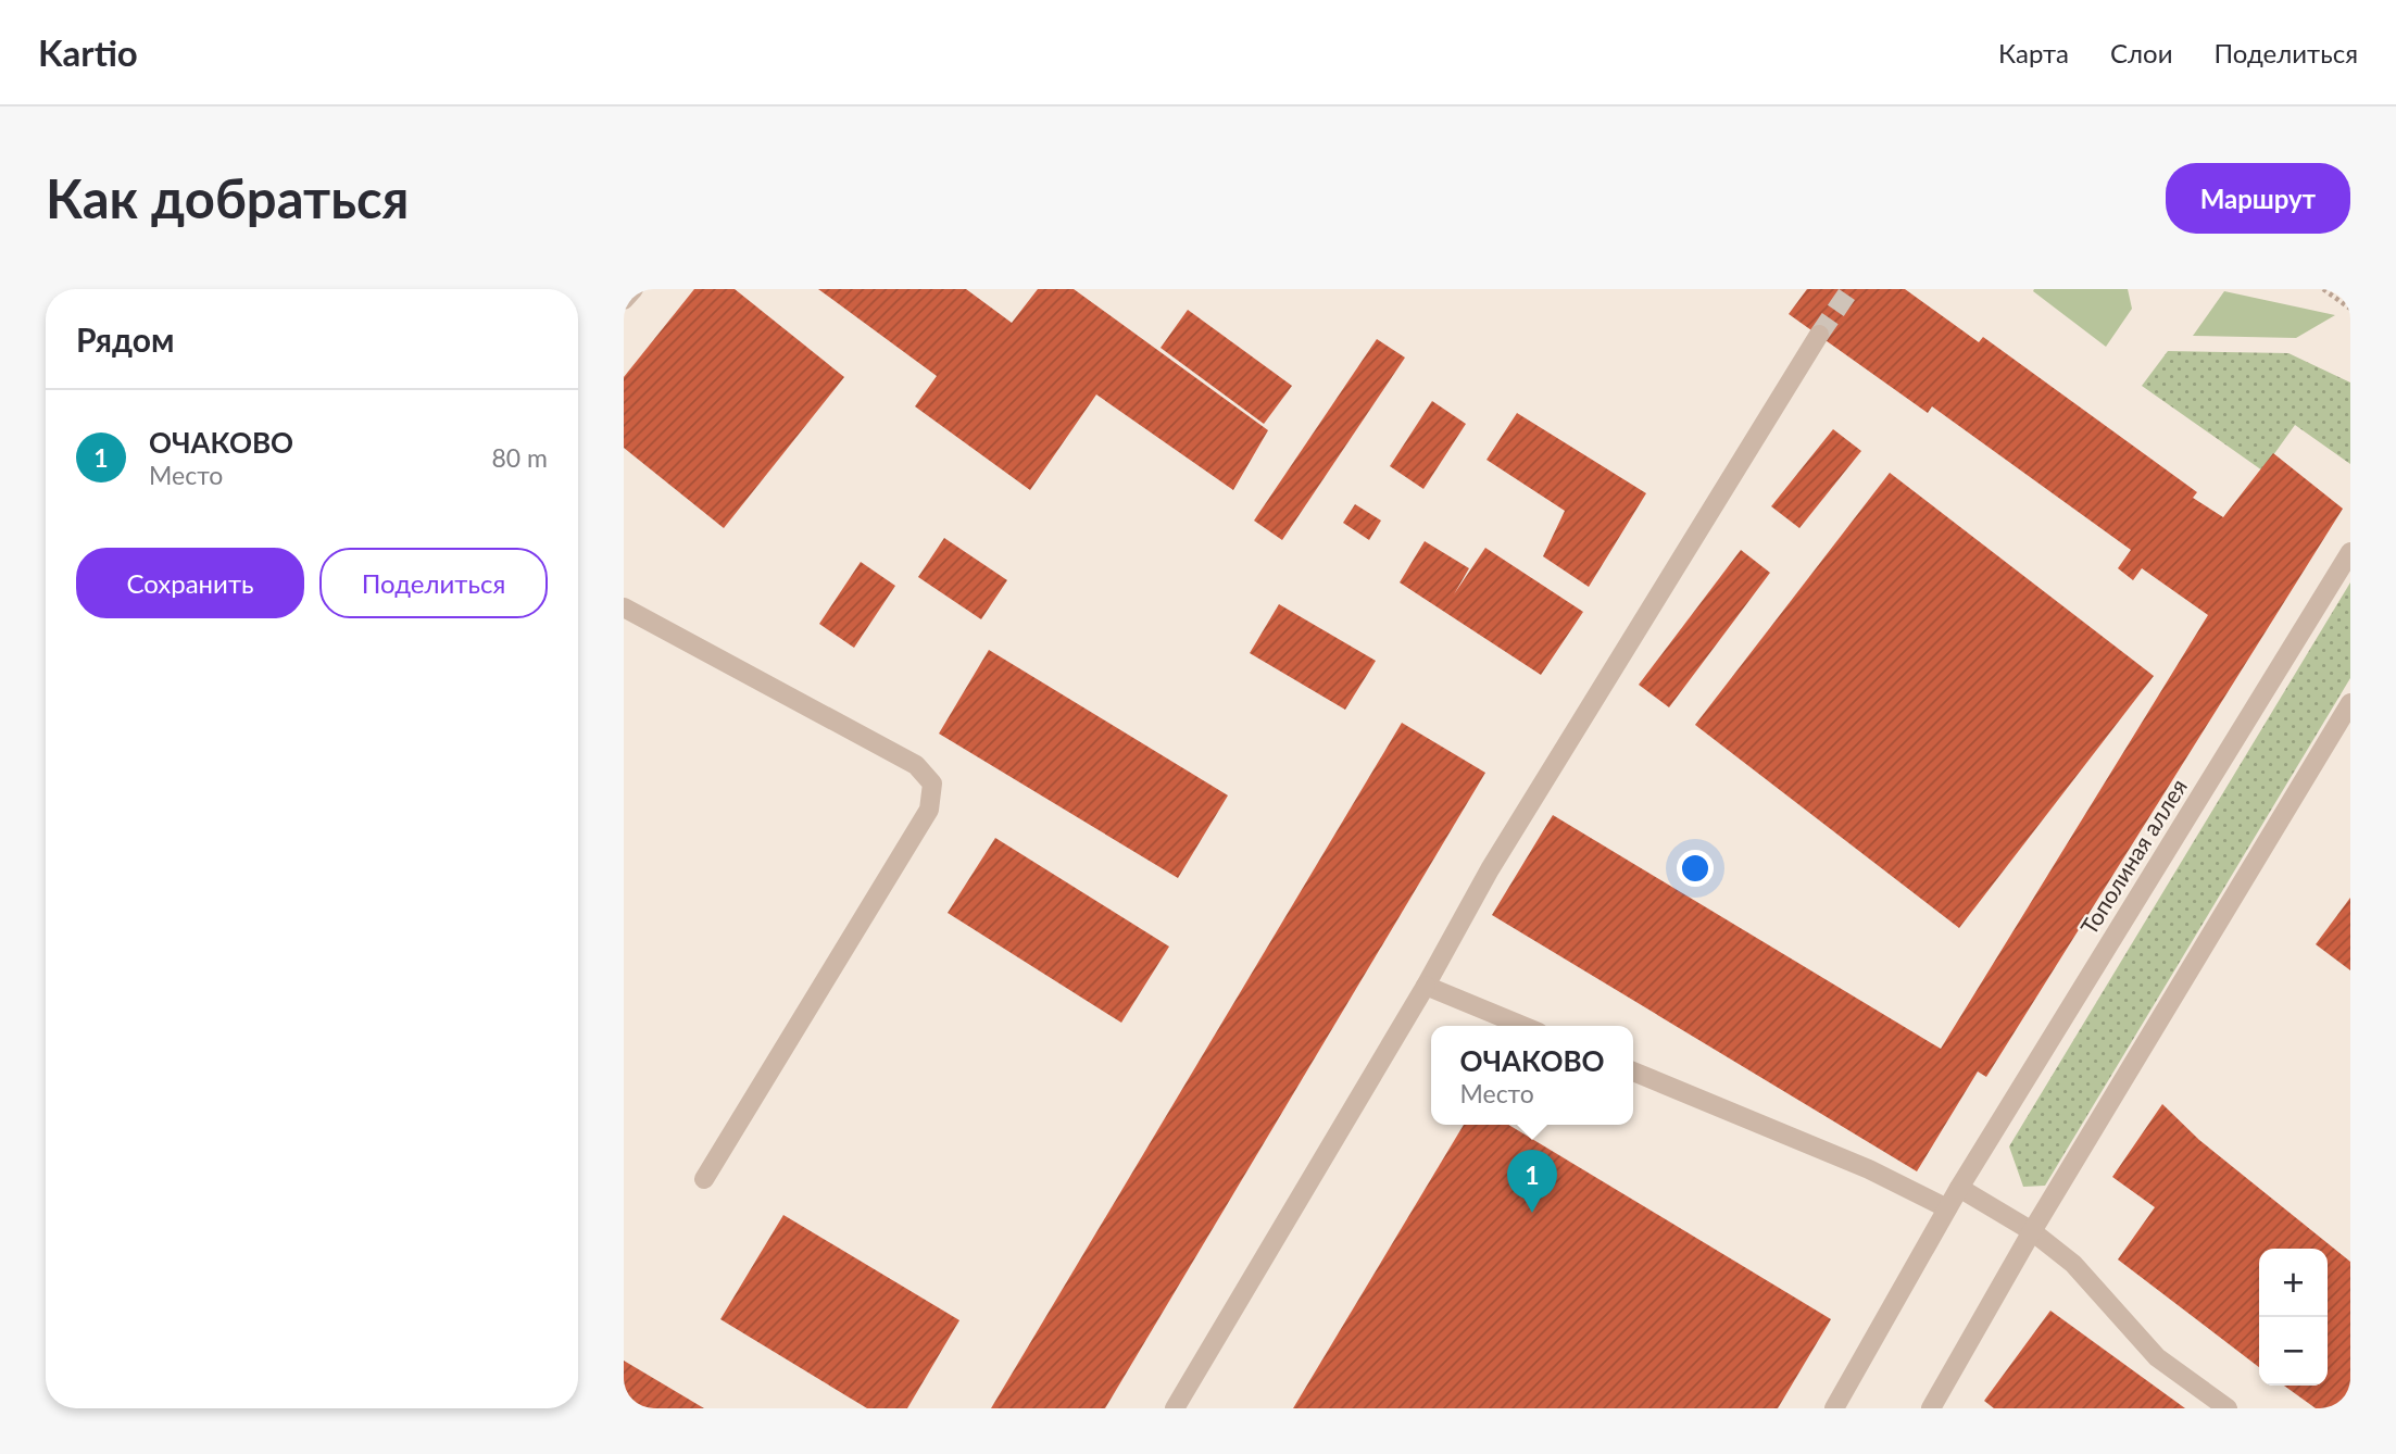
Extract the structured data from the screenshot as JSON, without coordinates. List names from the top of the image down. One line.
{"streets":{"street":["Тополиная аллея"]},"page":{"header":"Kartio","nav":["Карта","Слои","Поделиться"],"buttons":["Маршрут",["Сохранить","Поделиться"]],"title":"Как добраться","heading":"Рядом","list":[{"mark":"1","name":"ОЧАКОВО","note":"Место","value":"80 m"}],"popup":["ОЧАКОВО","Место"],"pins":"1","map_buttons":["+","−"]}}
